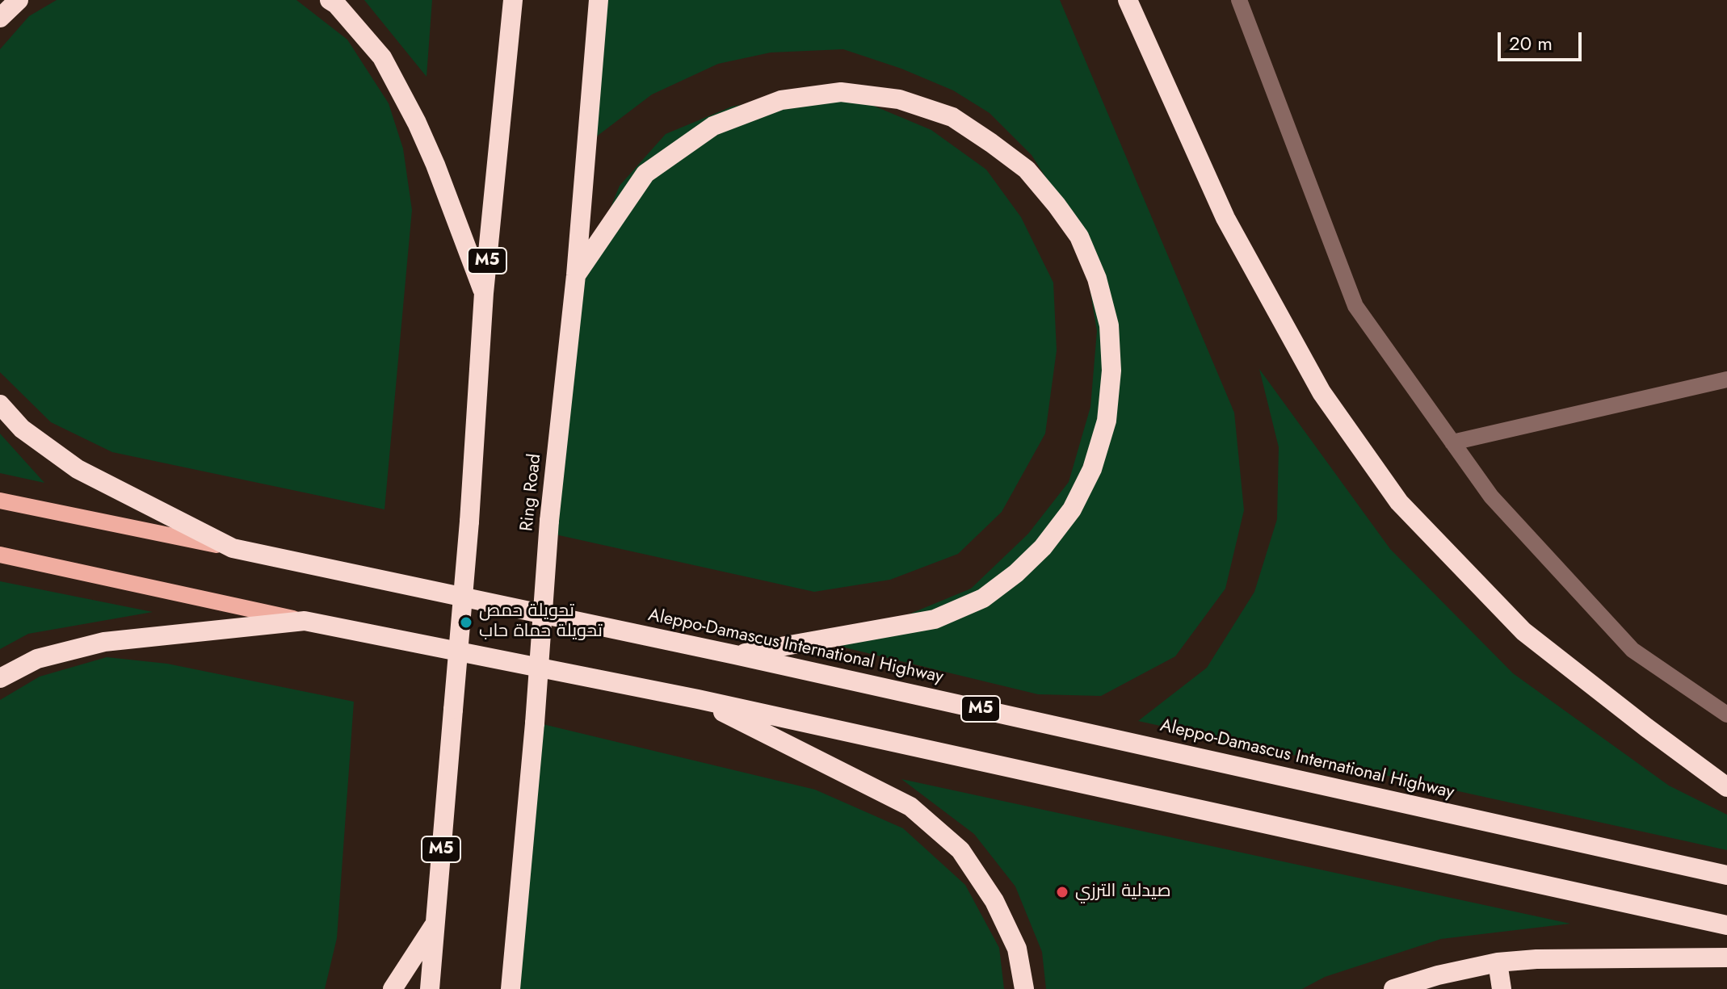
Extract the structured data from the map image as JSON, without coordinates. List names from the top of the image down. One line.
{"streets":{"highway":["M5","Ring Road","Aleppo-Damascus International Highway"]},"places":["تحويلة حمص تحويلة حماة حاب","صيدلية الترزي"],"scale_bar":"20 m"}
